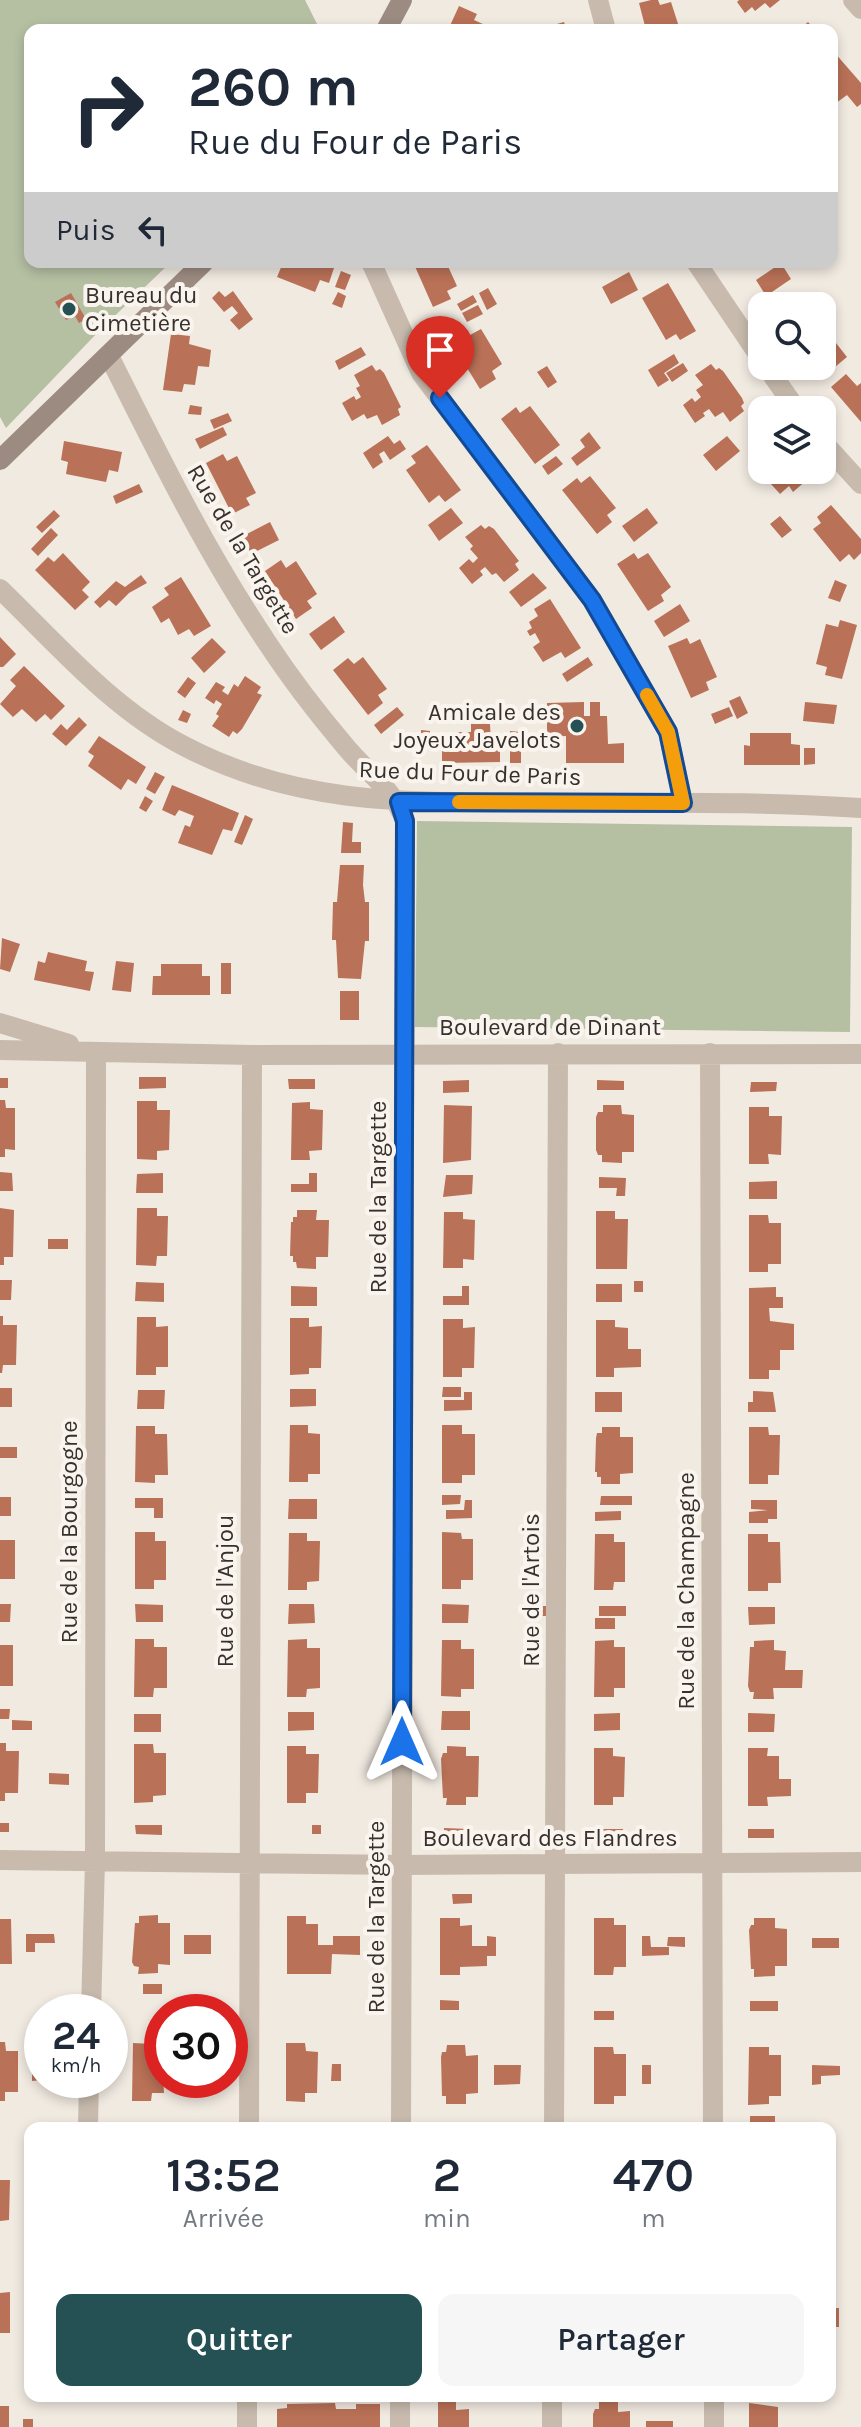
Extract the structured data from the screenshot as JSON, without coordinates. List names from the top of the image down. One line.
{"streets":{"street":["Rue de la Targette","Rue du Four de Paris","Boulevard de Dinant","Rue de la Bourgogne","Rue de l'Artois","Rue de l'Anjou","Rue de la Champagne","Boulevard des Flandres"]},"crossings":[["Rue de la Targette","Rue du Four de Paris"],["Rue de la Targette","Boulevard de Dinant"],["Rue de la Targette","Boulevard des Flandres"],["Boulevard de Dinant","Rue de la Bourgogne"],["Boulevard de Dinant","Rue de l'Artois"],["Boulevard de Dinant","Rue de l'Anjou"],["Boulevard de Dinant","Rue de la Champagne"],["Rue de la Bourgogne","Boulevard des Flandres"],["Rue de l'Artois","Boulevard des Flandres"],["Rue de l'Anjou","Boulevard des Flandres"],["Rue de la Champagne","Boulevard des Flandres"]],"places":["Bureau du Cimetière","Amicale des Joyeux Javelots"],"page":{"turn":["260 m","Rue du Four de Paris"],"then":"Puis","speed":"24 km/h","limit":"30","eta":["13:52","Arrivée","2","min","470","m"],"buttons":["Quitter","Partager"]}}
